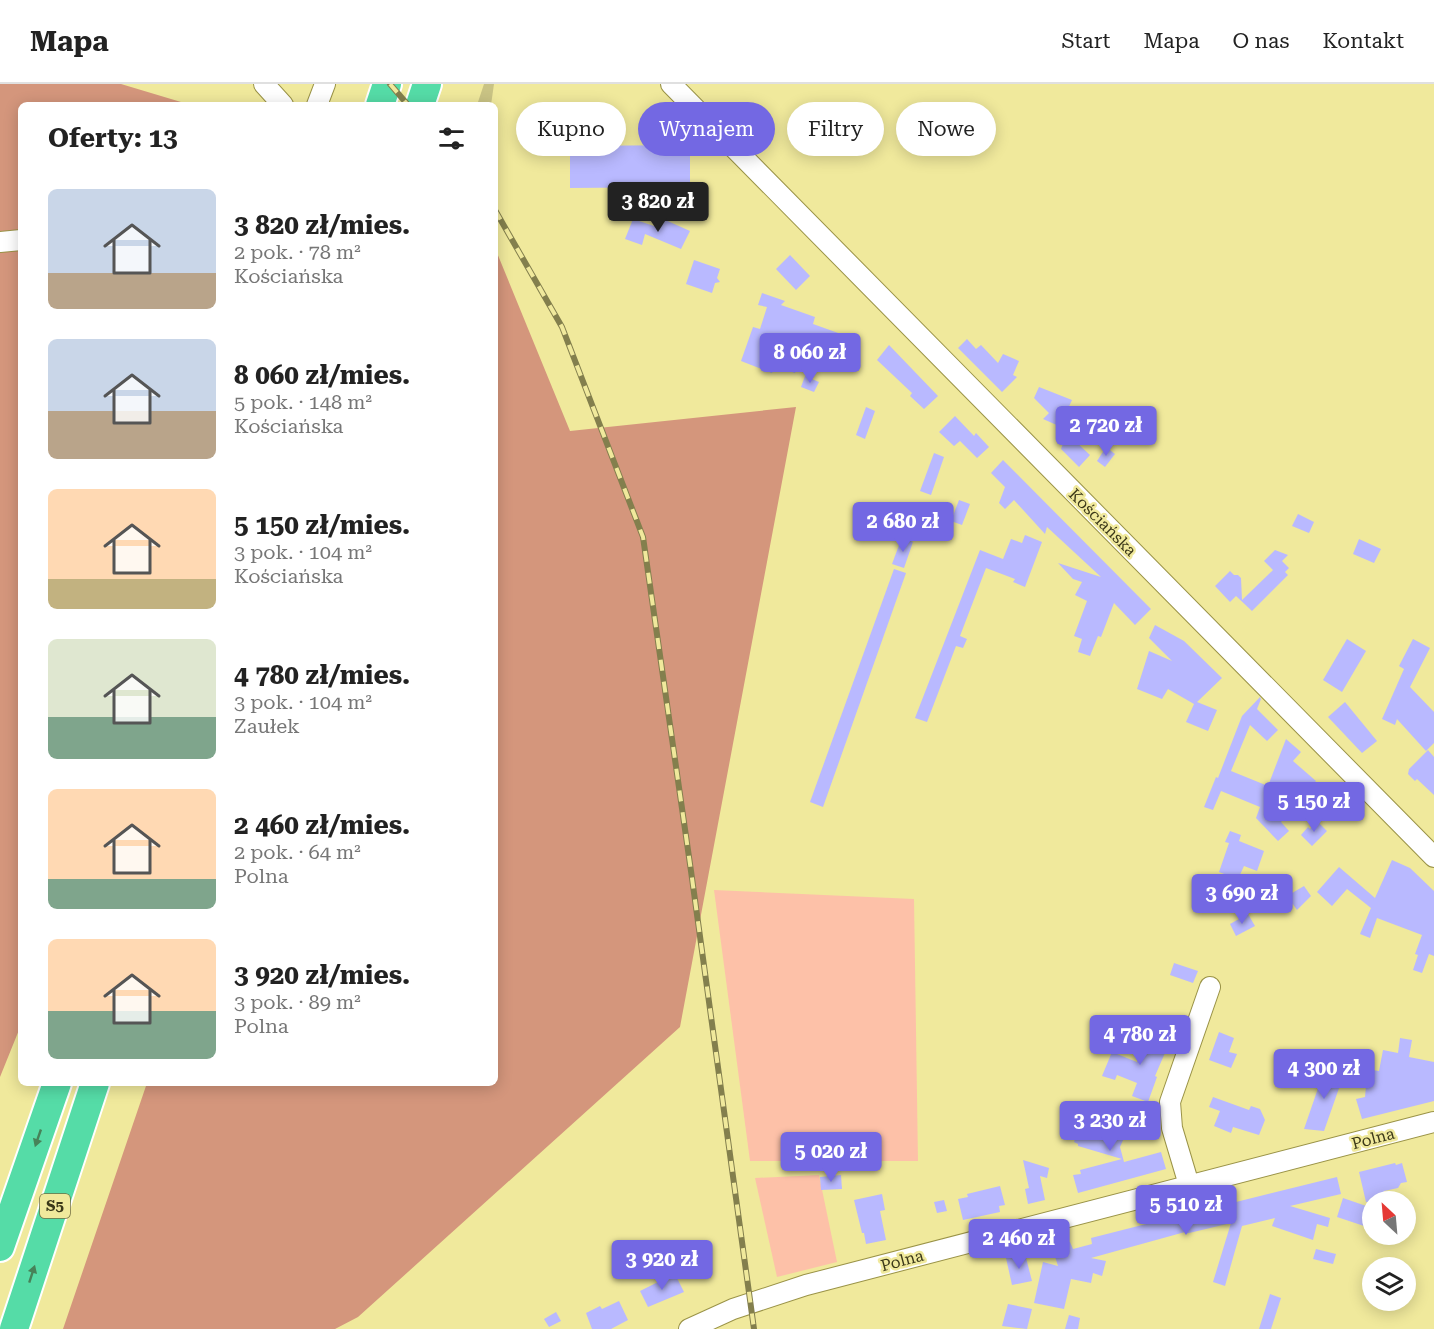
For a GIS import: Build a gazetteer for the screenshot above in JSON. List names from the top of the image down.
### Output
{
  "streets": {
    "highway": ["S5"],
    "street": ["Kościańska", "Polna"]
  },
  "north": "top left",
  "page": {
    "header": "Mapa",
    "nav": [
      "Start",
      "Mapa",
      "O nas",
      "Kontakt"
    ],
    "chip": [
      "Kupno",
      "Wynajem",
      "Filtry",
      "Nowe"
    ],
    "heading": "Oferty: 13",
    "list": [
      {
        "name": "3 820 zł/mies.",
        "note": "2 pok. · 78 m² · Kościańska"
      },
      {
        "name": "8 060 zł/mies.",
        "note": "5 pok. · 148 m² · Kościańska"
      },
      {
        "name": "5 150 zł/mies.",
        "note": "3 pok. · 104 m² · Kościańska"
      },
      {
        "name": "4 780 zł/mies.",
        "note": "3 pok. · 104 m² · Zaułek"
      },
      {
        "name": "2 460 zł/mies.",
        "note": "2 pok. · 64 m² · Polna"
      },
      {
        "name": "3 920 zł/mies.",
        "note": "3 pok. · 89 m² · Polna"
      }
    ],
    "price": [
      "3 820 zł",
      "8 060 zł",
      "2 720 zł",
      "2 680 zł",
      "5 150 zł",
      "3 690 zł",
      "4 780 zł",
      "4 300 zł",
      "3 230 zł",
      "5 020 zł",
      "5 510 zł",
      "2 460 zł",
      "3 920 zł"
    ]
  }
}
